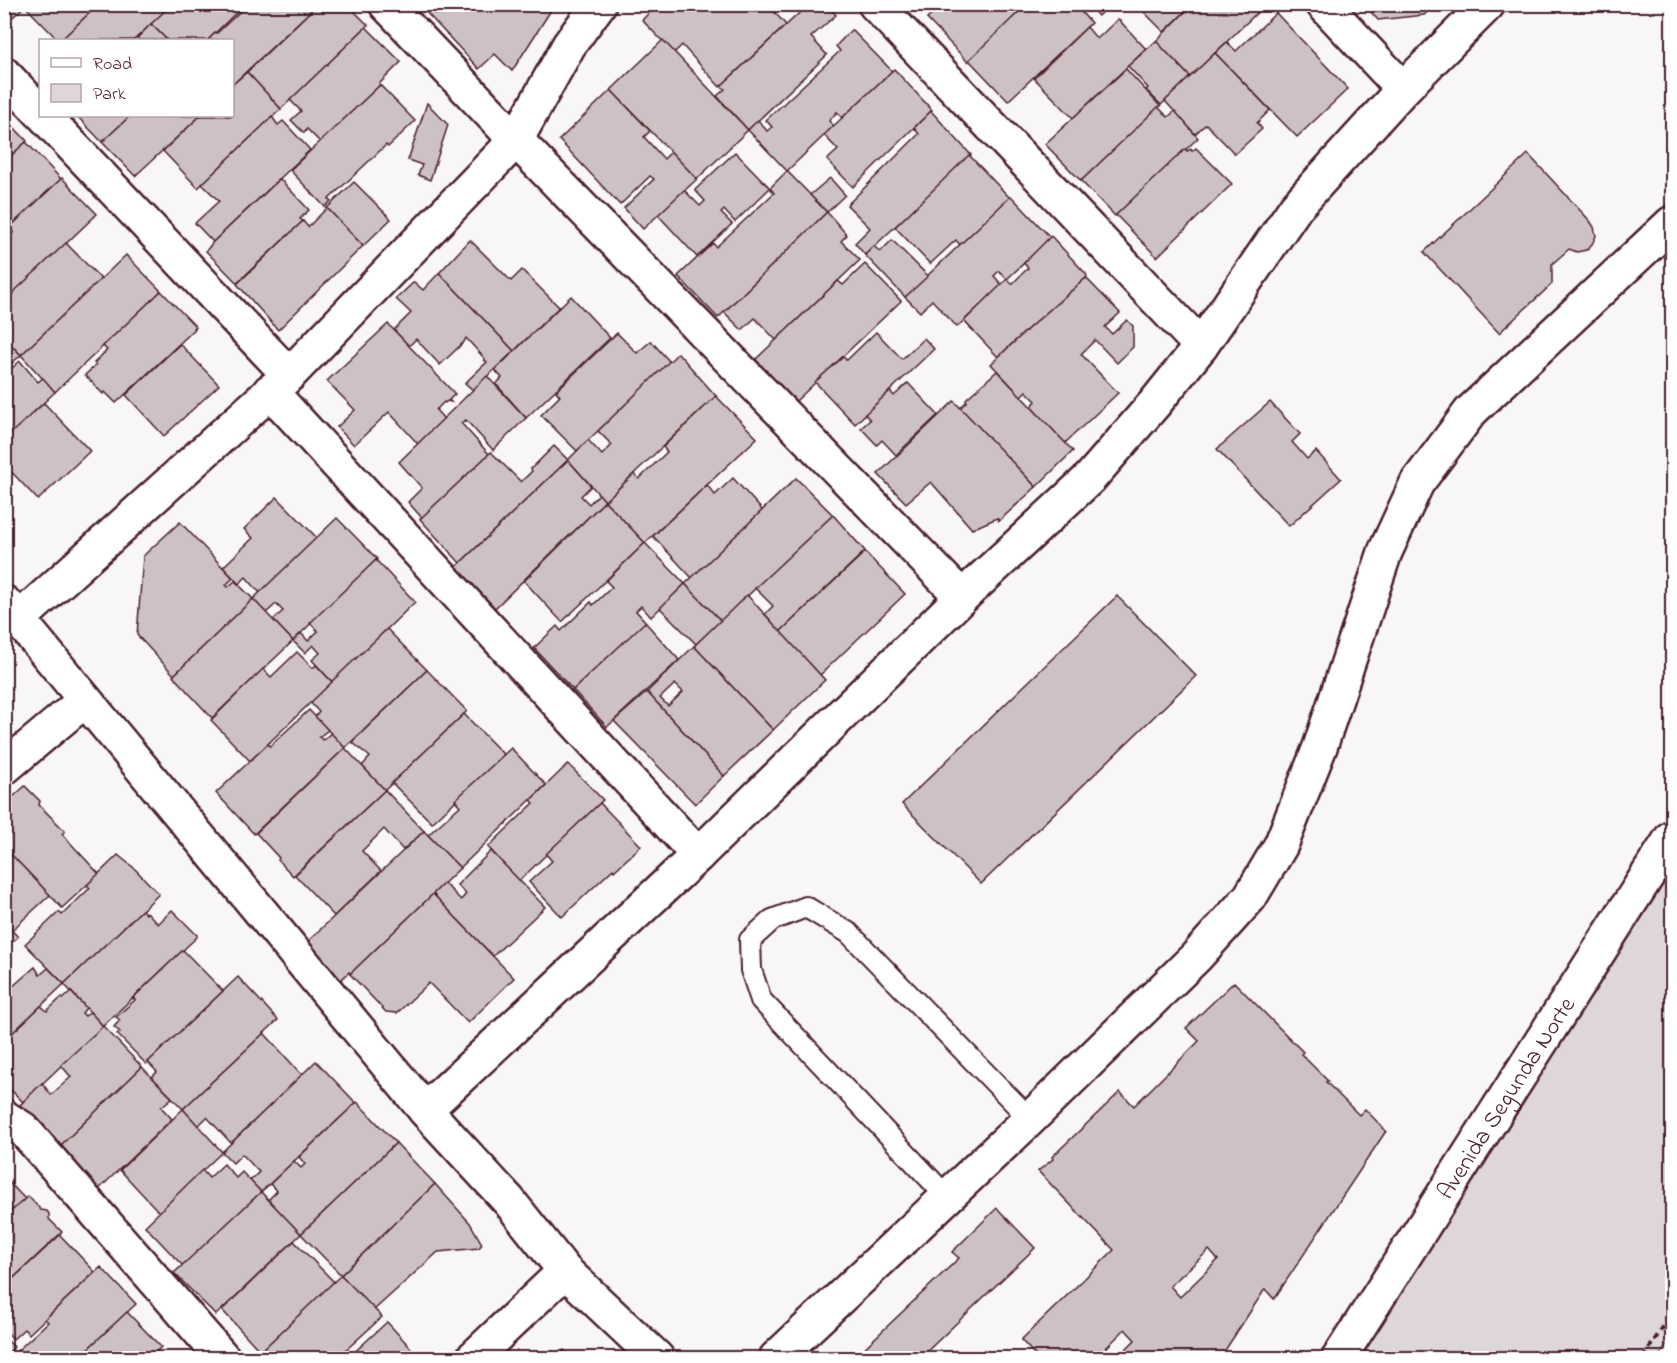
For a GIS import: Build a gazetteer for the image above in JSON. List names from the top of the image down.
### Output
{
  "streets": {
    "street": ["Avenida Segunda Norte"]
  },
  "legend": ["Road", "Park"]
}
